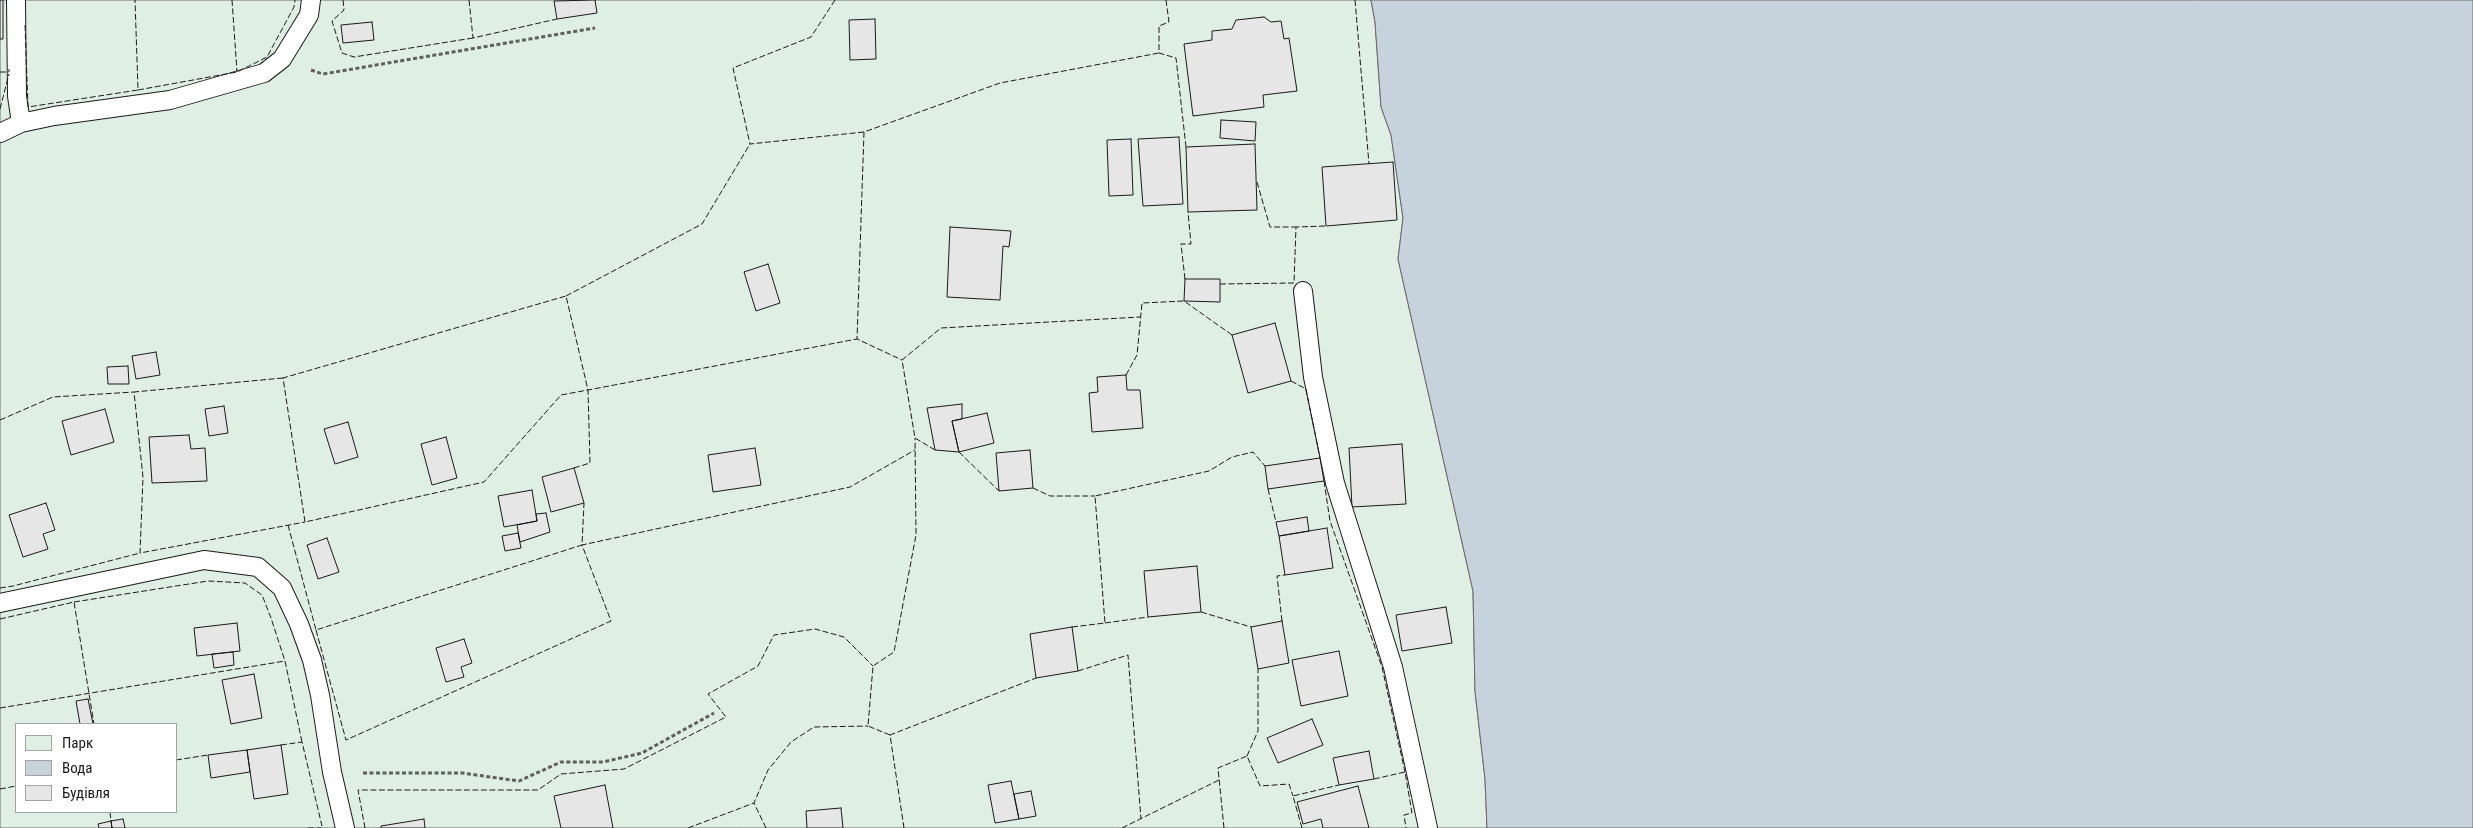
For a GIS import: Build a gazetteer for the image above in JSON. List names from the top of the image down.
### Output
{
  "legend": ["Парк", "Вода", "Будівля"]
}
